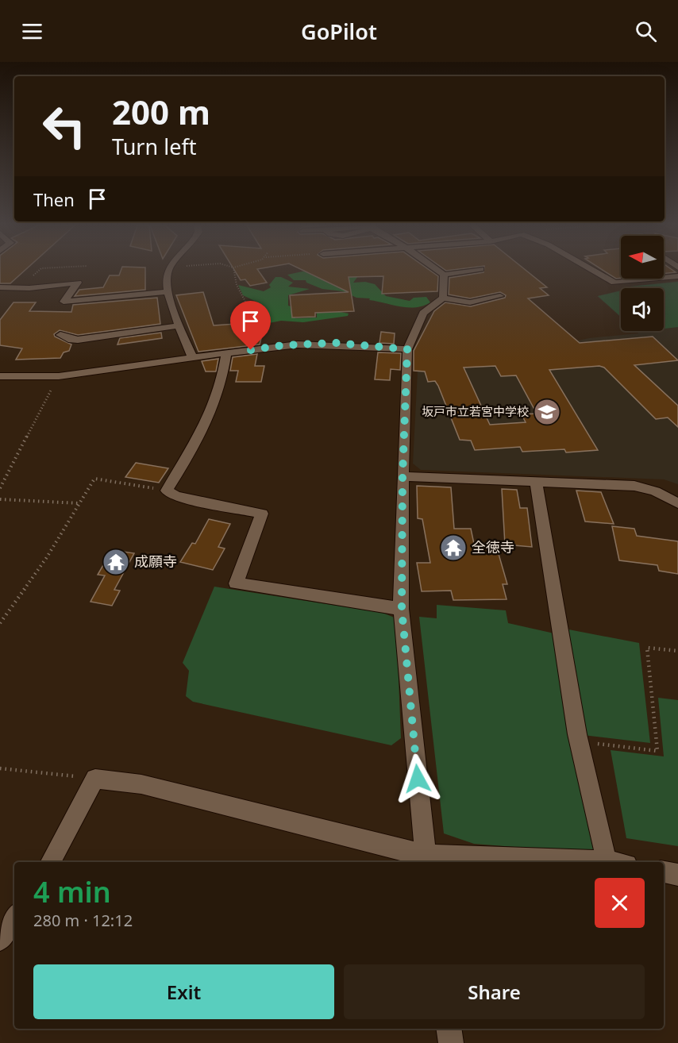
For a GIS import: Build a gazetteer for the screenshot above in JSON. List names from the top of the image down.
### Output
{
  "places": {
    "school or university": ["坂戸市立若宮中学校"],
    "temple": ["全徳寺", "成願寺"]
  },
  "north": "left",
  "page": {
    "header": "GoPilot",
    "turn": ["200 m", "Turn left"],
    "then": "Then",
    "heading": ["4 min", "280 m · 12:12"],
    "buttons": ["Exit", "Share"]
  }
}
